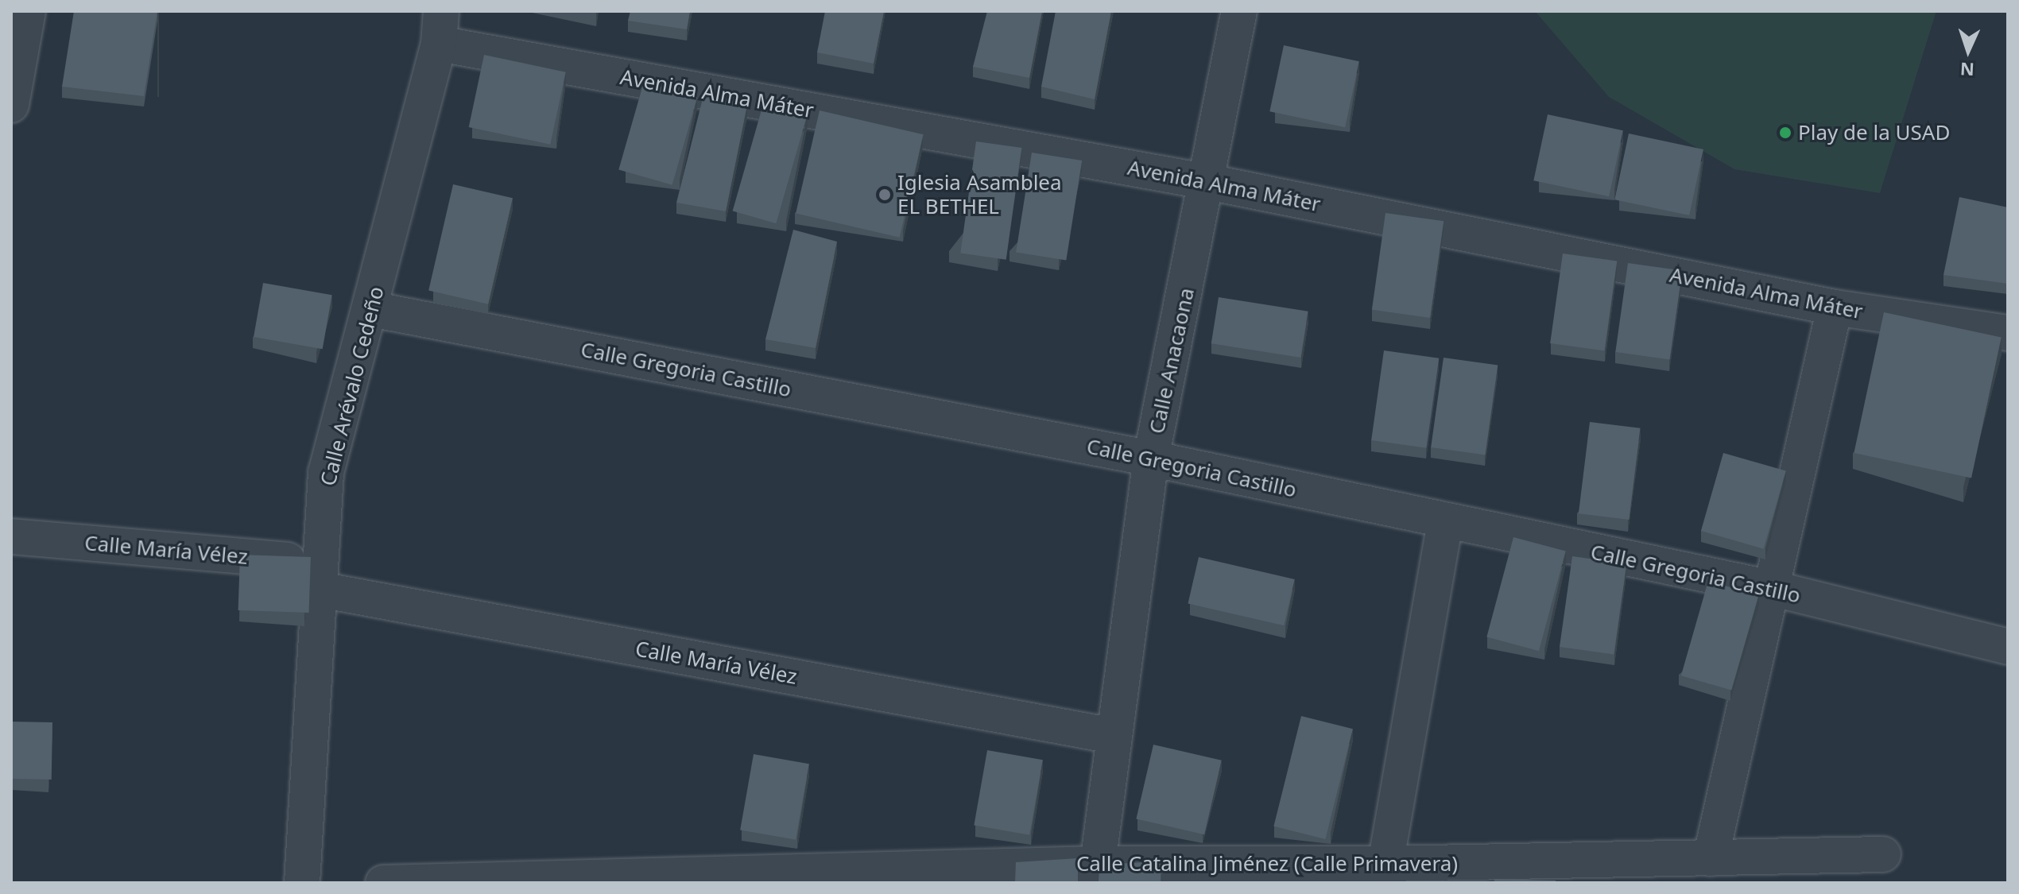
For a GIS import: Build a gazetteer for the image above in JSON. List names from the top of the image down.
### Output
{
  "streets": {
    "street": [
      "Avenida Alma Máter",
      "Calle Anacaona",
      "Calle Gregoria Castillo",
      "Calle Arévalo Cedeño",
      "Calle María Vélez",
      "Calle Catalina Jiménez (Calle Primavera)"
    ]
  },
  "crossings": [
    ["Avenida Alma Máter", "Calle Anacaona"],
    ["Avenida Alma Máter", "Calle Arévalo Cedeño"],
    ["Calle Anacaona", "Calle Gregoria Castillo"],
    ["Calle Anacaona", "Calle María Vélez"],
    ["Calle Anacaona", "Calle Catalina Jiménez (Calle Primavera)"],
    ["Calle Gregoria Castillo", "Calle Arévalo Cedeño"],
    ["Calle Arévalo Cedeño", "Calle María Vélez"]
  ],
  "places": ["Play de la USAD", "Iglesia Asamblea EL BETHEL"],
  "north": "bottom"
}
